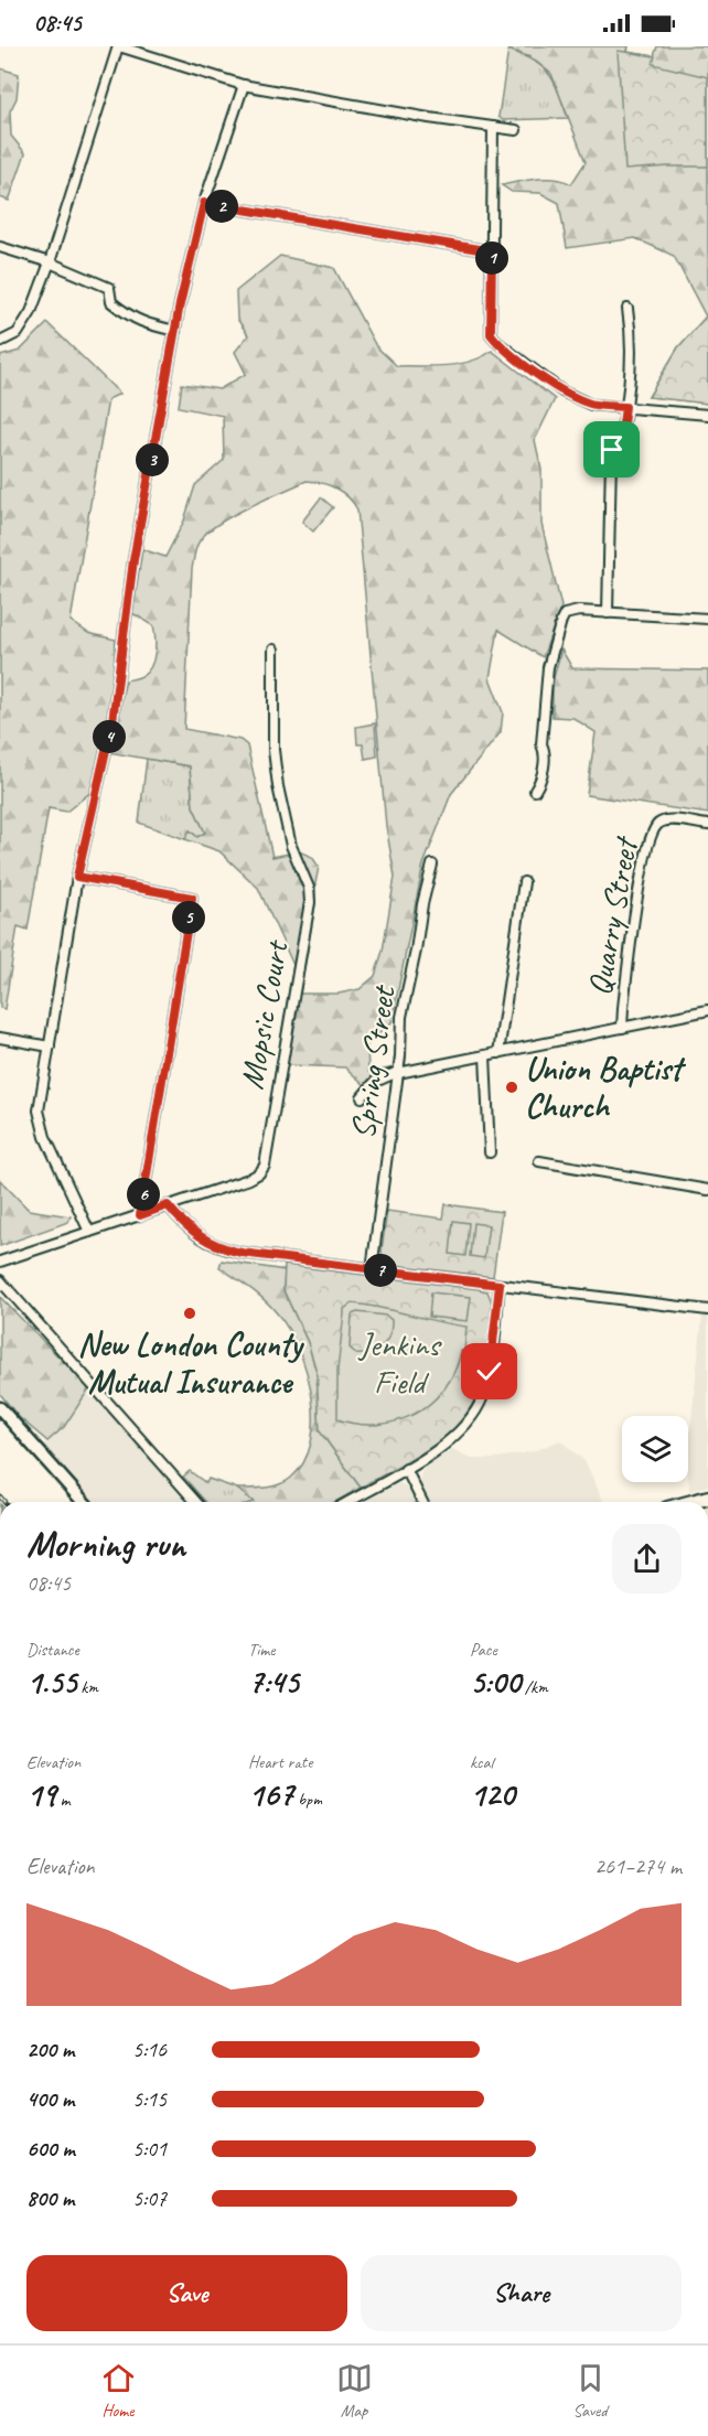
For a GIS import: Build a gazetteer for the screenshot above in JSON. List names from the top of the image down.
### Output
{
  "streets": {
    "street": ["Quarry Street", "Mopsic Court", "Spring Street"]
  },
  "parks": ["Jenkins Field"],
  "places": ["Union Baptist Church", "New London County Mutual Insurance"],
  "page": {
    "status": "08:45",
    "pins": [
      "2",
      "1",
      "3",
      "4",
      "5",
      "6",
      "7"
    ],
    "heading": ["Morning run", "08:45"],
    "stats": [
      ["Distance", "1.55 km"],
      ["Time", "7:45"],
      ["Pace", "5:00 /km"],
      ["Elevation", "19 m"],
      ["Heart rate", "167 bpm"],
      ["kcal", "120"]
    ],
    "chart": ["Elevation", "261–274 m"],
    "list": [
      {
        "name": "200 m",
        "note": "5:16"
      },
      {
        "name": "400 m",
        "note": "5:15"
      },
      {
        "name": "600 m",
        "note": "5:01"
      },
      {
        "name": "800 m",
        "note": "5:07"
      }
    ],
    "buttons": ["Save", "Share"],
    "tabs": ["Home", "Map", "Saved"]
  }
}
